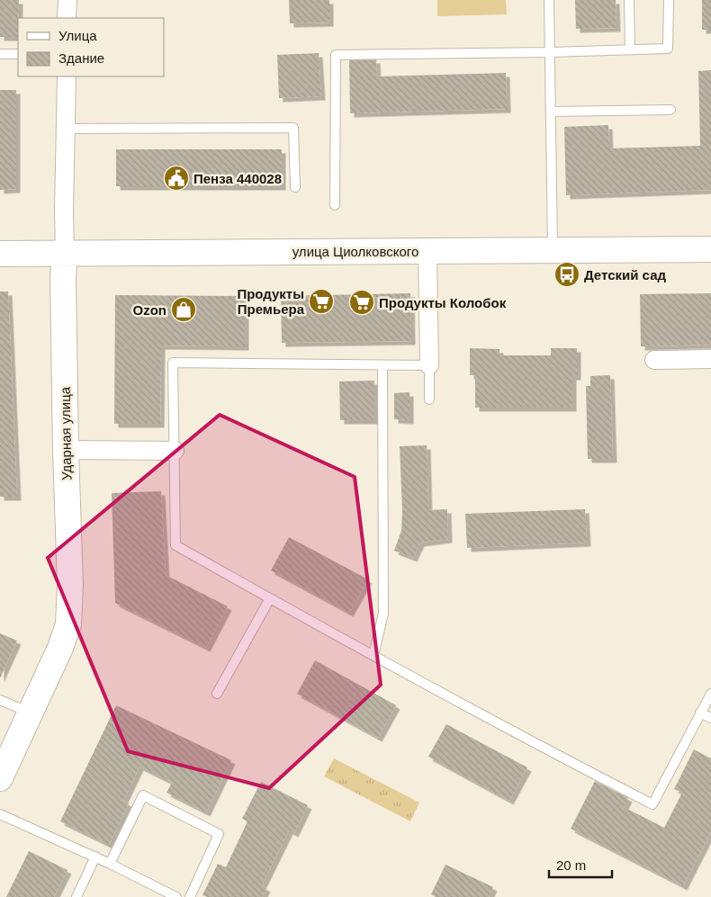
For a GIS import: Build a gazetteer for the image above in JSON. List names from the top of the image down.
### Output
{
  "streets": {
    "main road": ["улица Циолковского", "Ударная улица"]
  },
  "crossings": [
    ["улица Циолковского", "Ударная улица"]
  ],
  "places": {
    "public building": ["Пенза 440028"],
    "bus stop": ["Детский сад"],
    "supermarket": ["Продукты Премьера", "Продукты Колобок"],
    "shop": ["Ozon"]
  },
  "legend": ["Улица", "Здание"],
  "scale_bar": "20 m"
}
